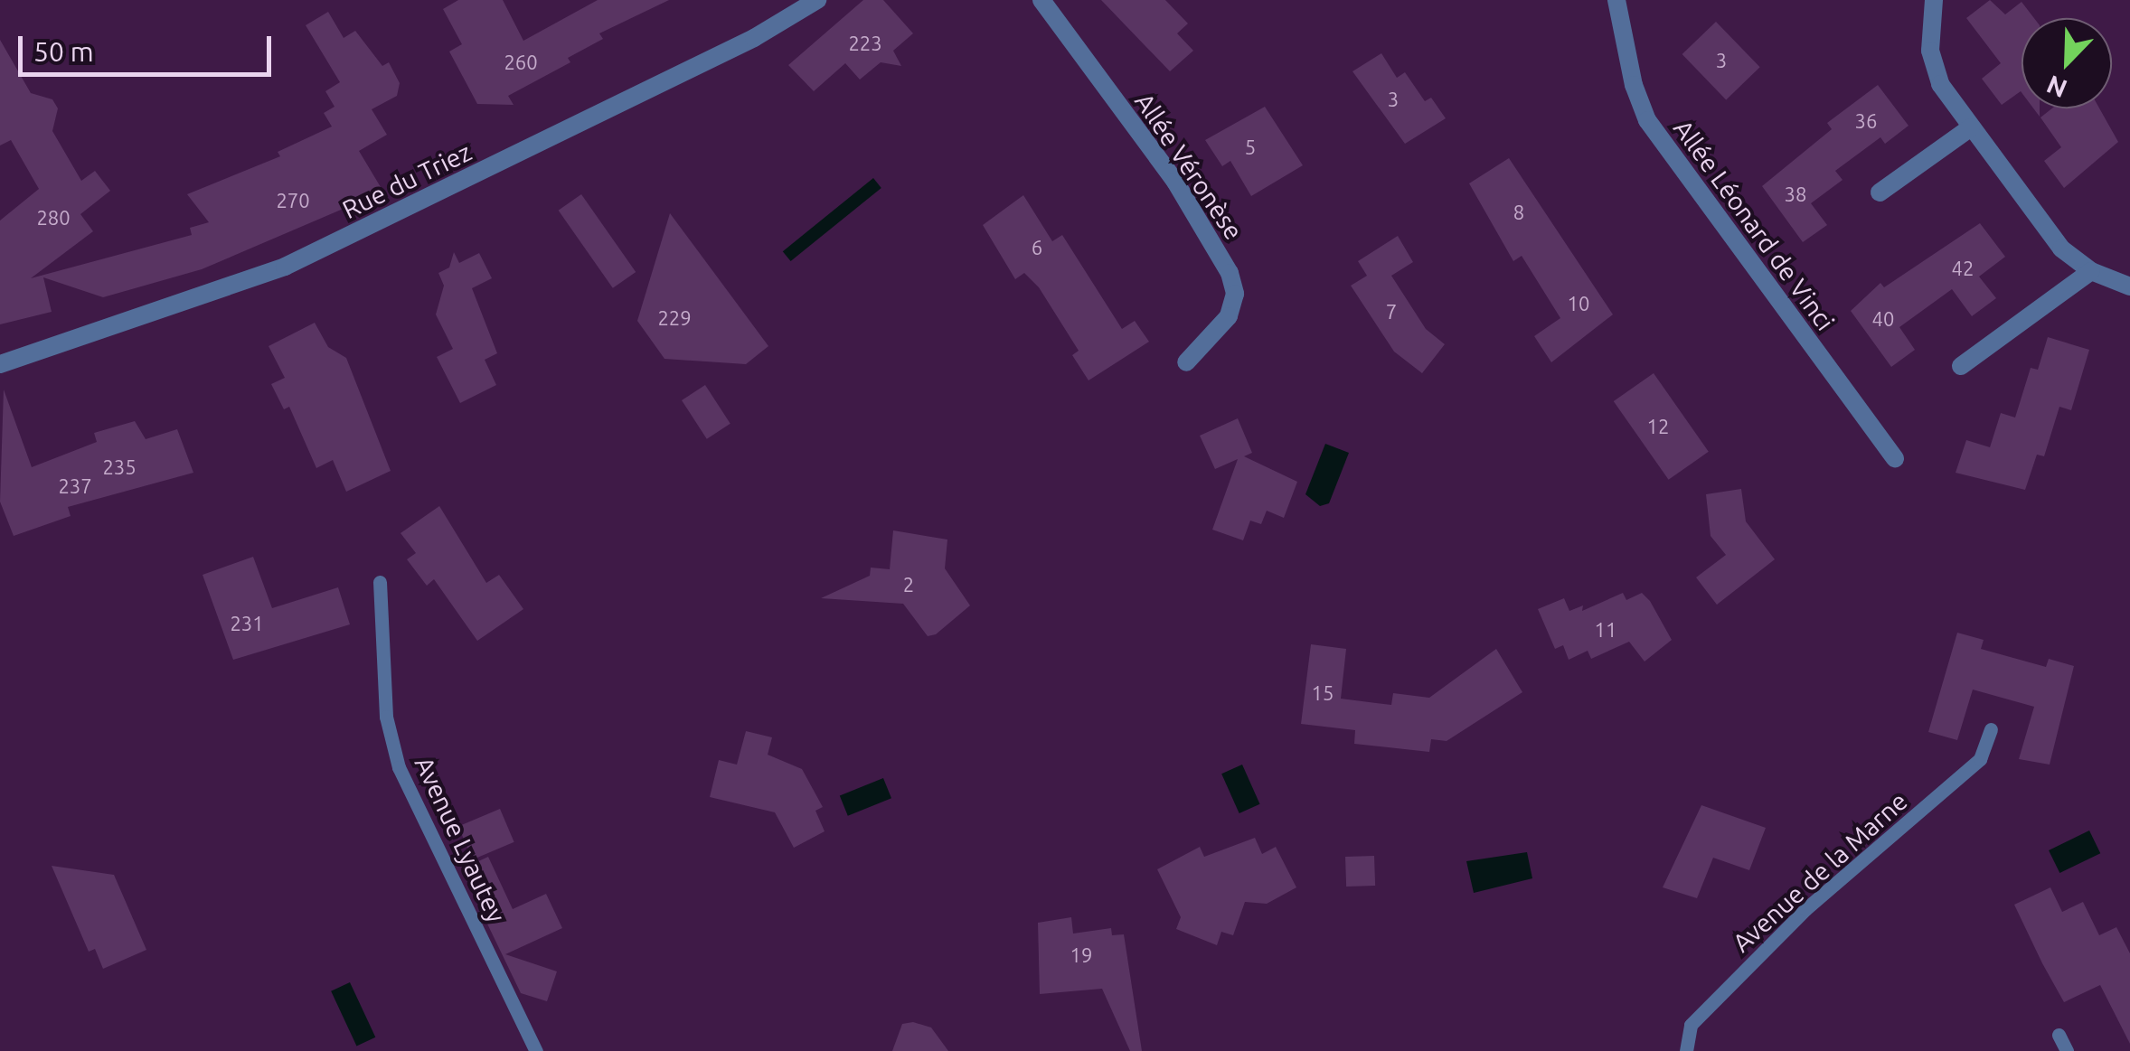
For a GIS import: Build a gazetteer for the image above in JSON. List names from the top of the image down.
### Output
{
  "streets": {
    "street": ["Allée Véronèse", "Rue du Triez", "Allée Léonard de Vinci"],
    "lane": ["Avenue Lyautey", "Avenue de la Marne"]
  },
  "house_numbers": [
    "223",
    "3",
    "260",
    "3",
    "36",
    "5",
    "38",
    "270",
    "8",
    "280",
    "6",
    "42",
    "10",
    "7",
    "229",
    "40",
    "12",
    "235",
    "237",
    "2",
    "231",
    "11",
    "15",
    "19"
  ],
  "scale_bar": "50 m",
  "north": "bottom left"
}
